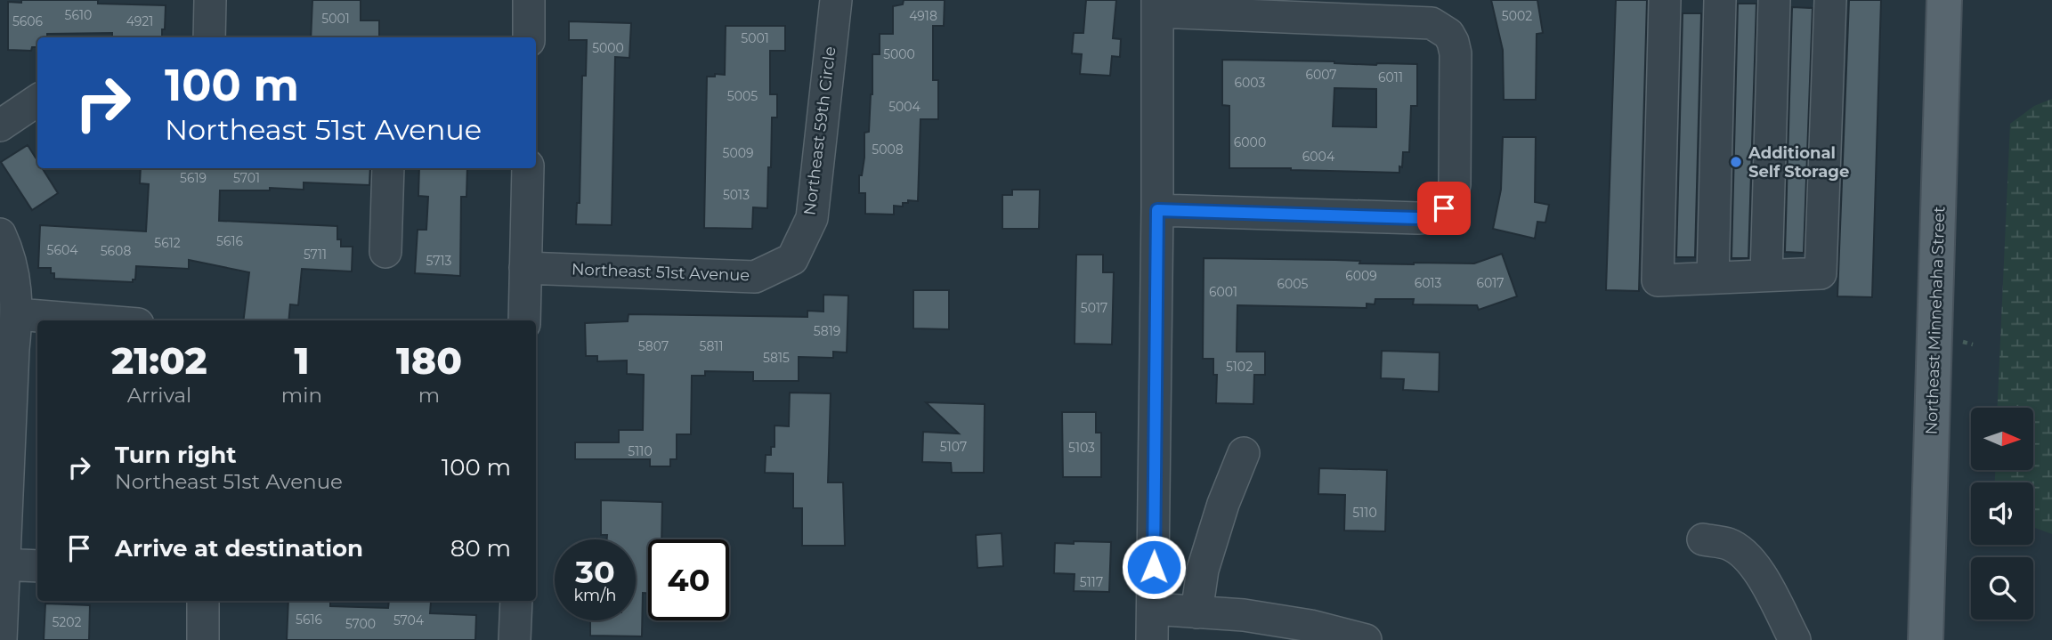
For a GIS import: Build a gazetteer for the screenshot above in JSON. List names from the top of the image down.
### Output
{
  "streets": {
    "main road": ["Northeast Minnehaha Street"],
    "street": ["Northeast 59th Circle", "Northeast 51st Avenue"]
  },
  "crossings": [
    ["Northeast 59th Circle", "Northeast 51st Avenue"]
  ],
  "places": ["Additional Self Storage"],
  "house_numbers": [
    "5610",
    "4918",
    "5002",
    "5001",
    "5606",
    "4921",
    "5001",
    "5000",
    "5000",
    "6007",
    "6011",
    "6003",
    "5005",
    "5004",
    "6000",
    "5008",
    "5009",
    "6004",
    "5619",
    "5701",
    "5013",
    "5616",
    "5612",
    "5604",
    "5608",
    "5711",
    "5713",
    "6009",
    "6013",
    "6017",
    "6005",
    "6001",
    "5017",
    "5819",
    "5807",
    "5811",
    "5815",
    "5102",
    "5107",
    "5103",
    "5110",
    "5110",
    "5117",
    "5616",
    "5704",
    "5202",
    "5700"
  ],
  "north": "right",
  "page": {
    "turn": ["100 m", "Northeast 51st Avenue"],
    "eta": [
      "21:02",
      "Arrival",
      "1",
      "min",
      "180",
      "m"
    ],
    "list": [
      {
        "name": "Turn right",
        "note": "Northeast 51st Avenue",
        "value": "100 m"
      },
      {
        "name": "Arrive at destination",
        "value": "80 m"
      }
    ],
    "speed": "30 km/h",
    "limit": "40"
  }
}
